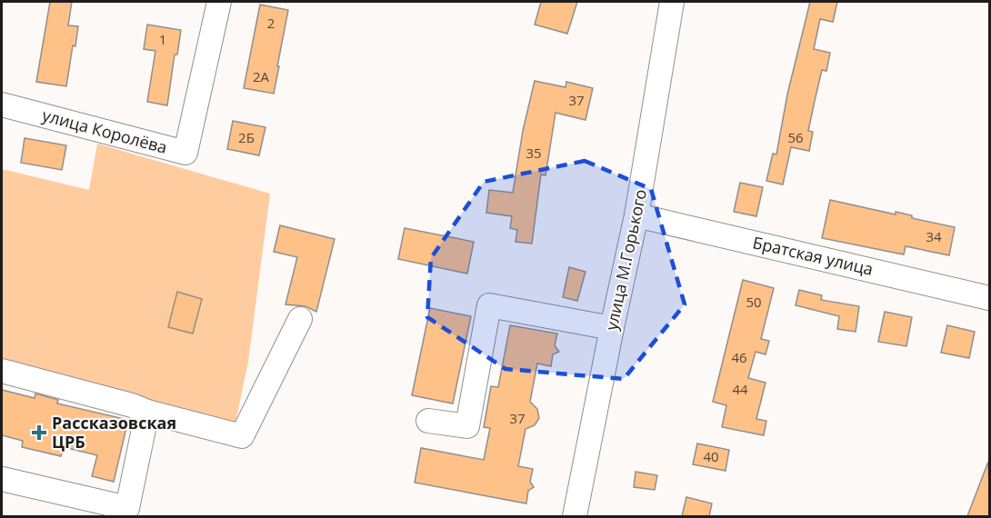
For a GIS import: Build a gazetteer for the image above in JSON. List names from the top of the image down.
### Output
{
  "streets": {
    "street": ["улица Королёва", "Братская улица", "улица М.Горького"]
  },
  "crossings": [
    ["Братская улица", "улица М.Горького"]
  ],
  "places": {
    "health": ["Рассказовская ЦРБ"]
  },
  "house_numbers": [
    "2",
    "1",
    "2А",
    "37",
    "2Б",
    "56",
    "35",
    "34",
    "50",
    "46",
    "44",
    "37",
    "40"
  ]
}
